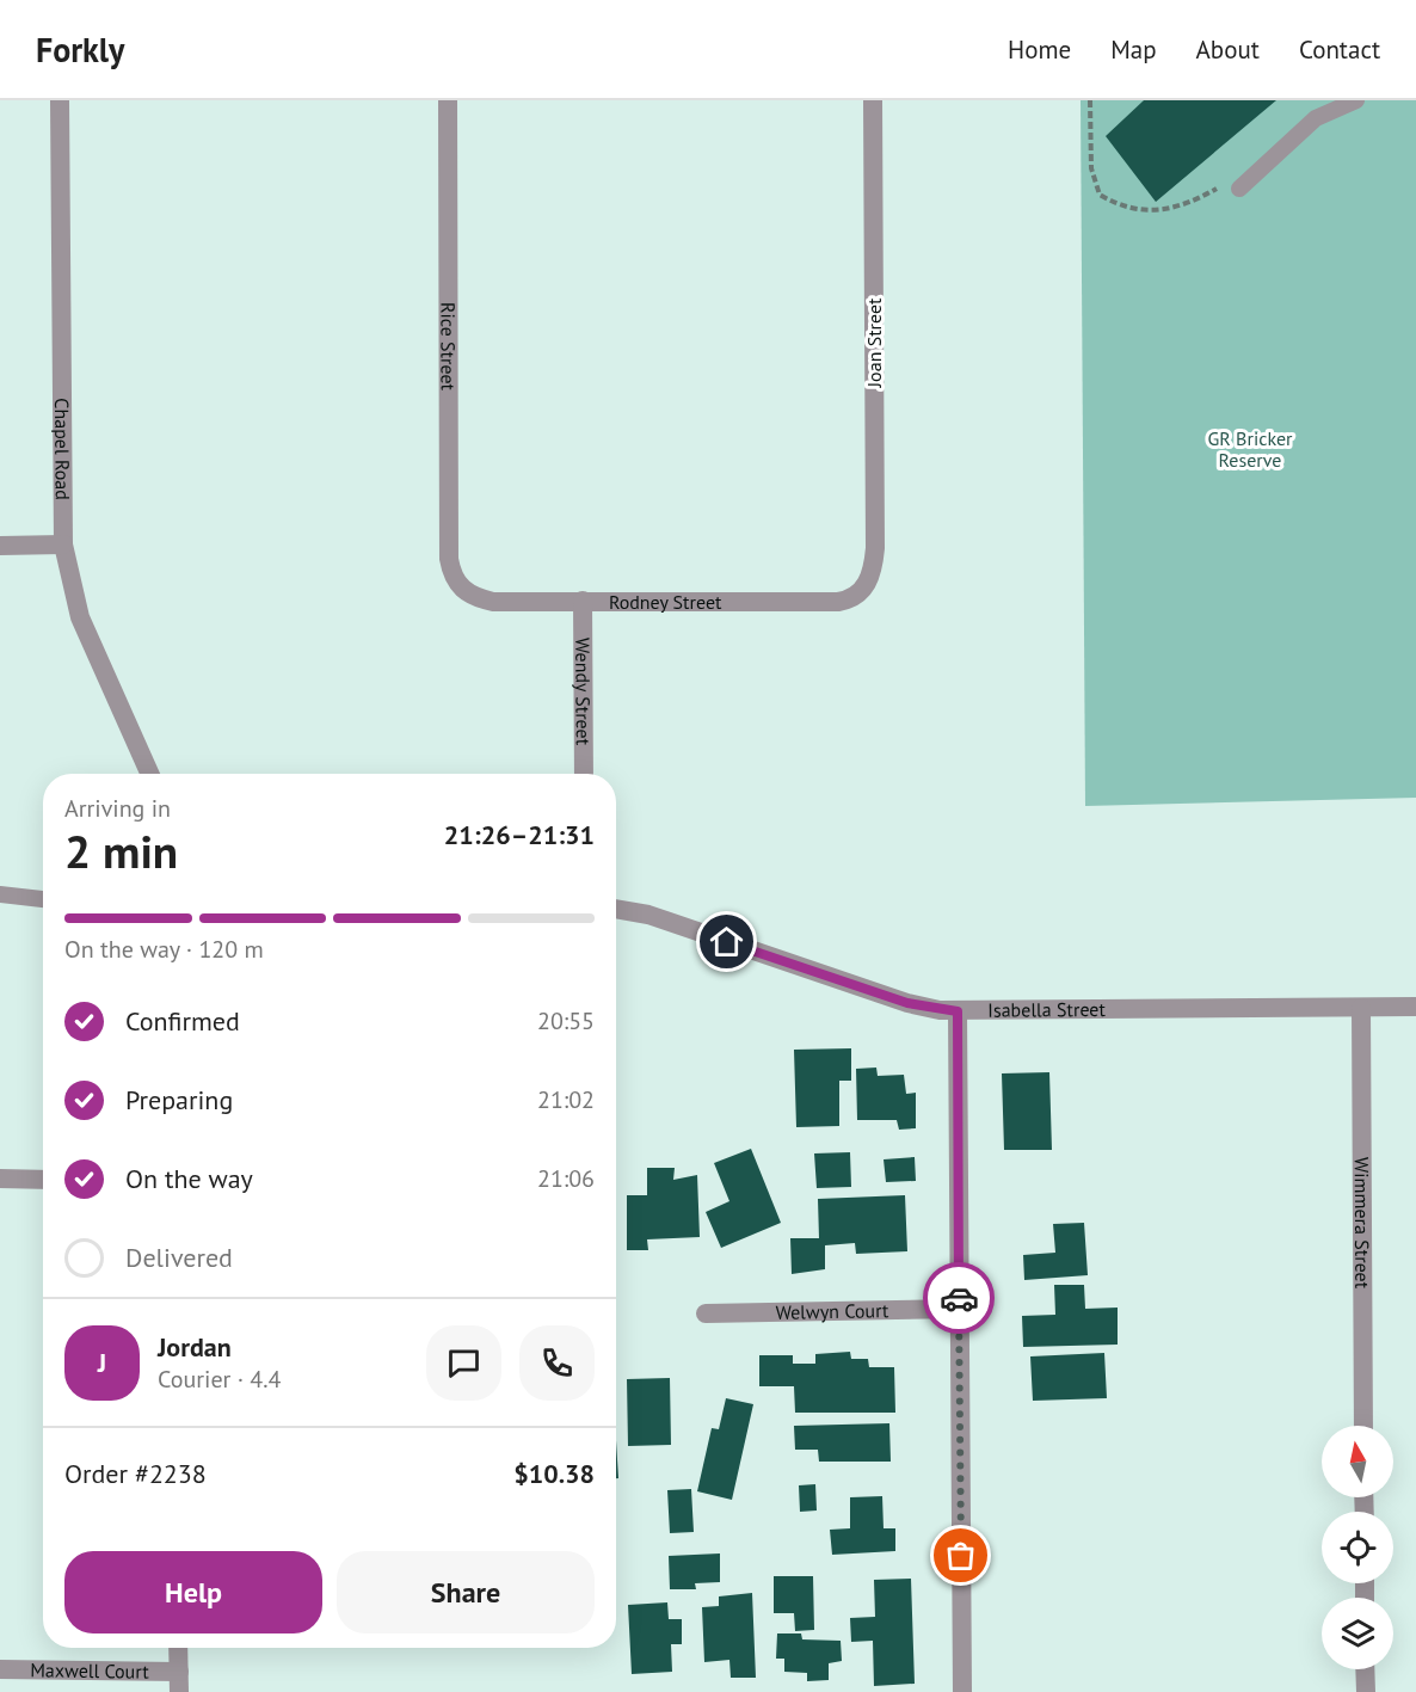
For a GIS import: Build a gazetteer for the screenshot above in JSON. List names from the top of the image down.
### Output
{
  "streets": {
    "street": [
      "Joan Street",
      "Rice Street",
      "Chapel Road",
      "Rodney Street",
      "Wendy Street",
      "Isabella Street",
      "Wimmera Street",
      "Welwyn Court",
      "Maxwell Court"
    ]
  },
  "crossings": [
    ["Joan Street", "Rodney Street"],
    ["Rice Street", "Rodney Street"],
    ["Rodney Street", "Wendy Street"],
    ["Isabella Street", "Wimmera Street"]
  ],
  "parks": ["GR Bricker Reserve"],
  "north": "top",
  "page": {
    "header": "Forkly",
    "nav": [
      "Home",
      "Map",
      "About",
      "Contact"
    ],
    "heading": ["2 min", "Arriving in", "21:26–21:31"],
    "panel": [
      "Jordan",
      "Courier · 4.4",
      "Order #2238",
      "$10.38"
    ],
    "bar": "On the way · 120 m",
    "list": [
      ["Confirmed", "20:55"],
      ["Preparing", "21:02"],
      ["On the way", "21:06"],
      "Delivered"
    ],
    "round": "J",
    "buttons": ["Help", "Share"]
  }
}
